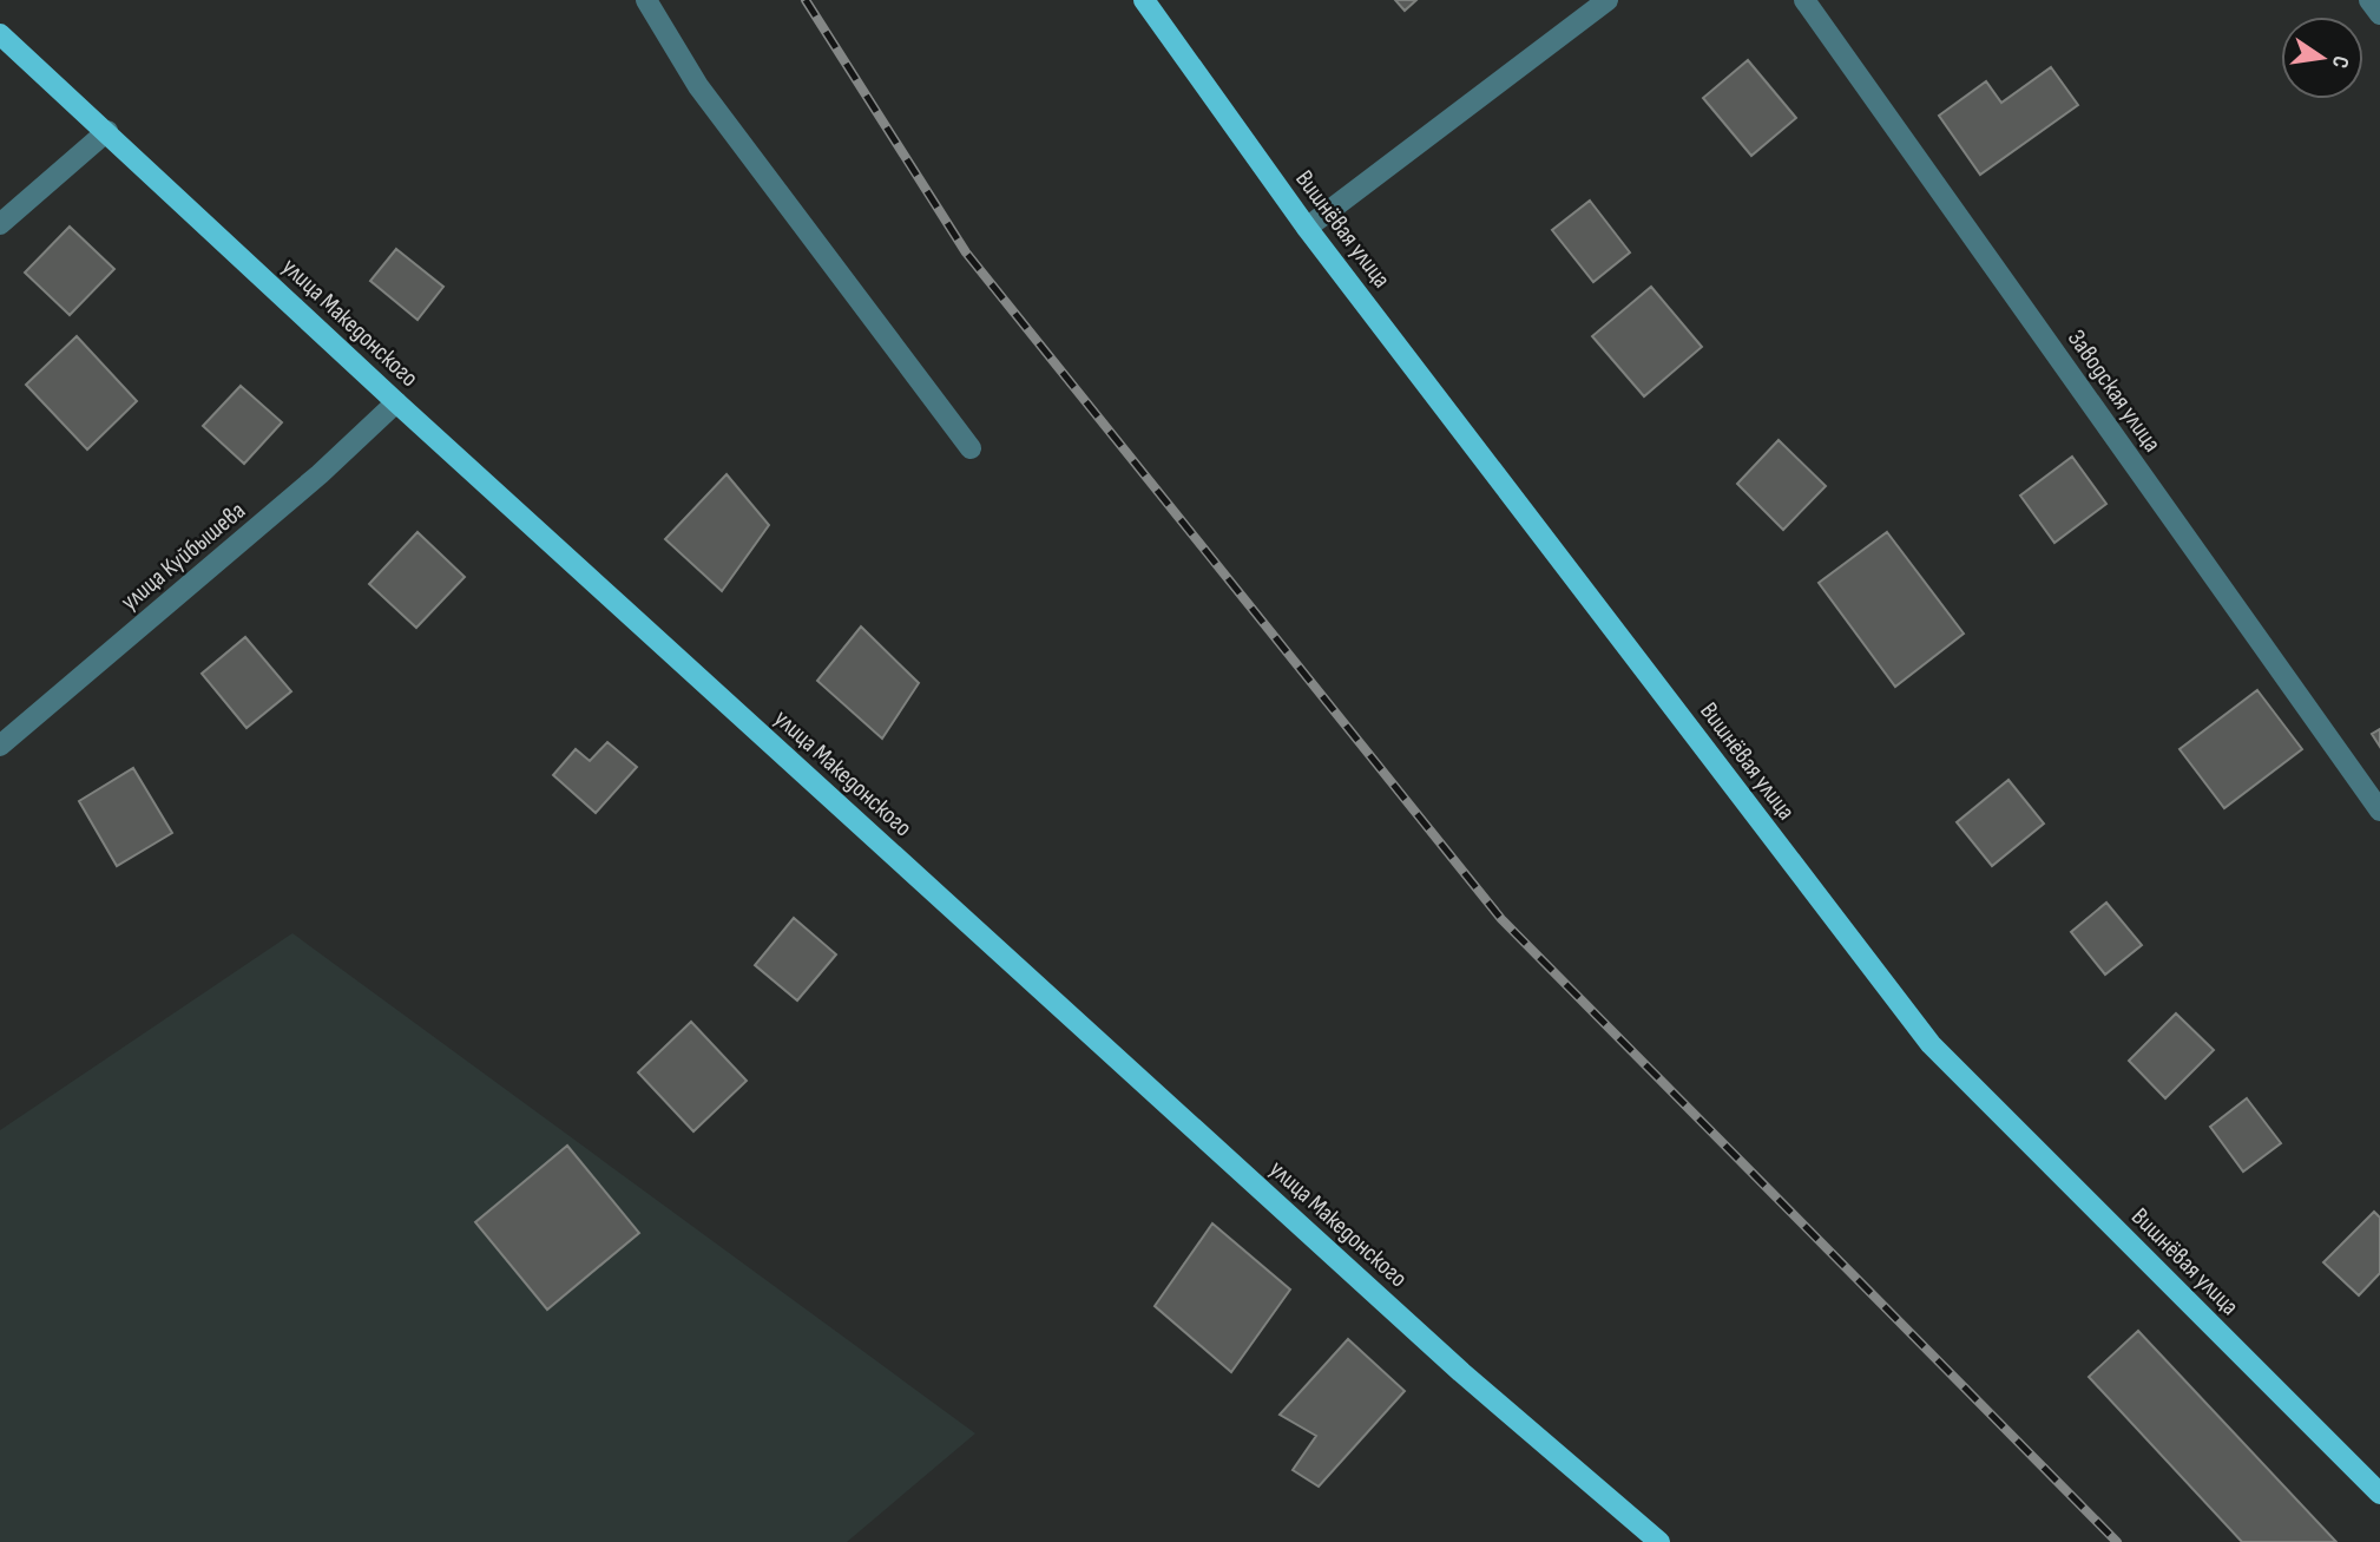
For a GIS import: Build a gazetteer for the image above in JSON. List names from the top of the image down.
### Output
{
  "streets": {
    "main road": ["Вишнёвая улица", "улица Македонского"],
    "street": ["Заводская улица", "улица Куйбышева"]
  },
  "crossings": [
    ["улица Македонского", "улица Куйбышева"]
  ],
  "north": "right"
}
